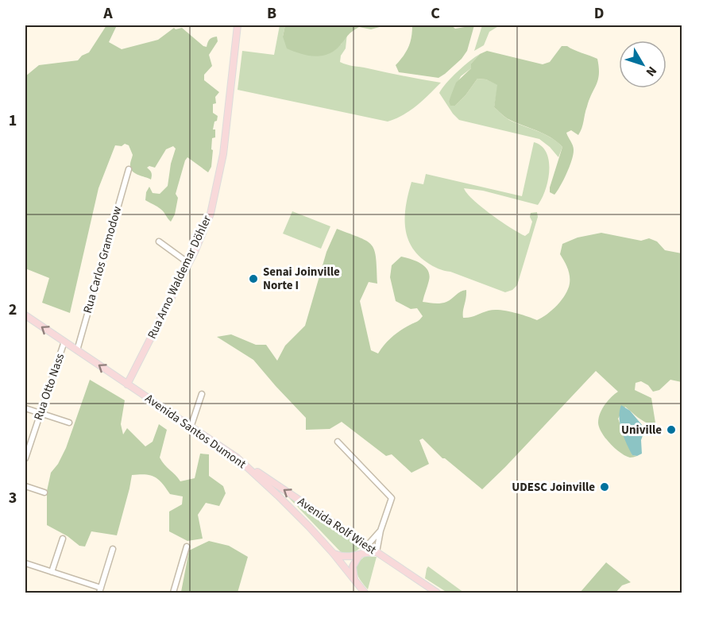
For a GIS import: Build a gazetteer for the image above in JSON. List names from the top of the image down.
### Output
{
  "streets": {
    "main road": ["Rua Arno Waldemar Döhler", "Avenida Santos Dumont", "Avenida Rolf Wiest"],
    "street": ["Rua Carlos Gramodow", "Rua Otto Nass"]
  },
  "crossings": [
    ["Rua Carlos Gramodow", "Avenida Santos Dumont"],
    ["Rua Arno Waldemar Döhler", "Avenida Santos Dumont"],
    ["Rua Otto Nass", "Avenida Santos Dumont"],
    ["Avenida Santos Dumont", "Avenida Rolf Wiest"]
  ],
  "one_way": ["Avenida Rolf Wiest"],
  "places": ["Senai Joinville Norte I", "Univille", "UDESC Joinville"],
  "north": "bottom right",
  "grid": {
    "columns": [
      "A",
      "B",
      "C",
      "D"
    ],
    "rows": ["1", "2", "3"]
  }
}
